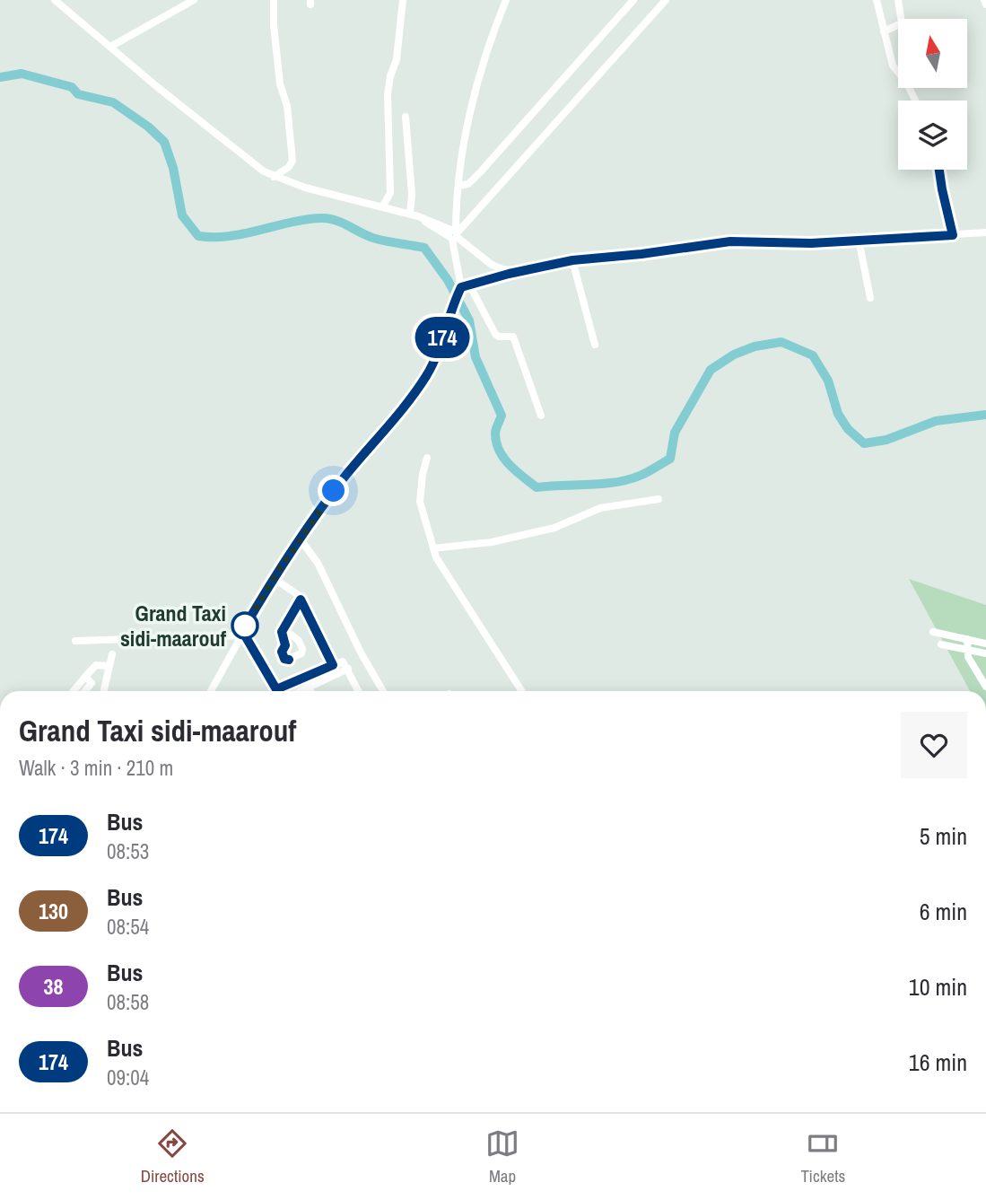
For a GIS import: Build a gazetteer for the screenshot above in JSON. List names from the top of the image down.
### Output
{
  "places": ["Grand Taxi sidi-maarouf"],
  "lines": ["bus line 174"],
  "north": "top",
  "page": {
    "on_map": "174",
    "heading": ["Grand Taxi sidi-maarouf", "Walk · 3 min · 210 m"],
    "list": [
      {
        "mark": "174",
        "name": "Bus",
        "note": "08:53",
        "value": "5 min"
      },
      {
        "mark": "130",
        "name": "Bus",
        "note": "08:54",
        "value": "6 min"
      },
      {
        "mark": "38",
        "name": "Bus",
        "note": "08:58",
        "value": "10 min"
      },
      {
        "mark": "174",
        "name": "Bus",
        "note": "09:04",
        "value": "16 min"
      }
    ],
    "tabs": ["Directions", "Map", "Tickets"]
  }
}
